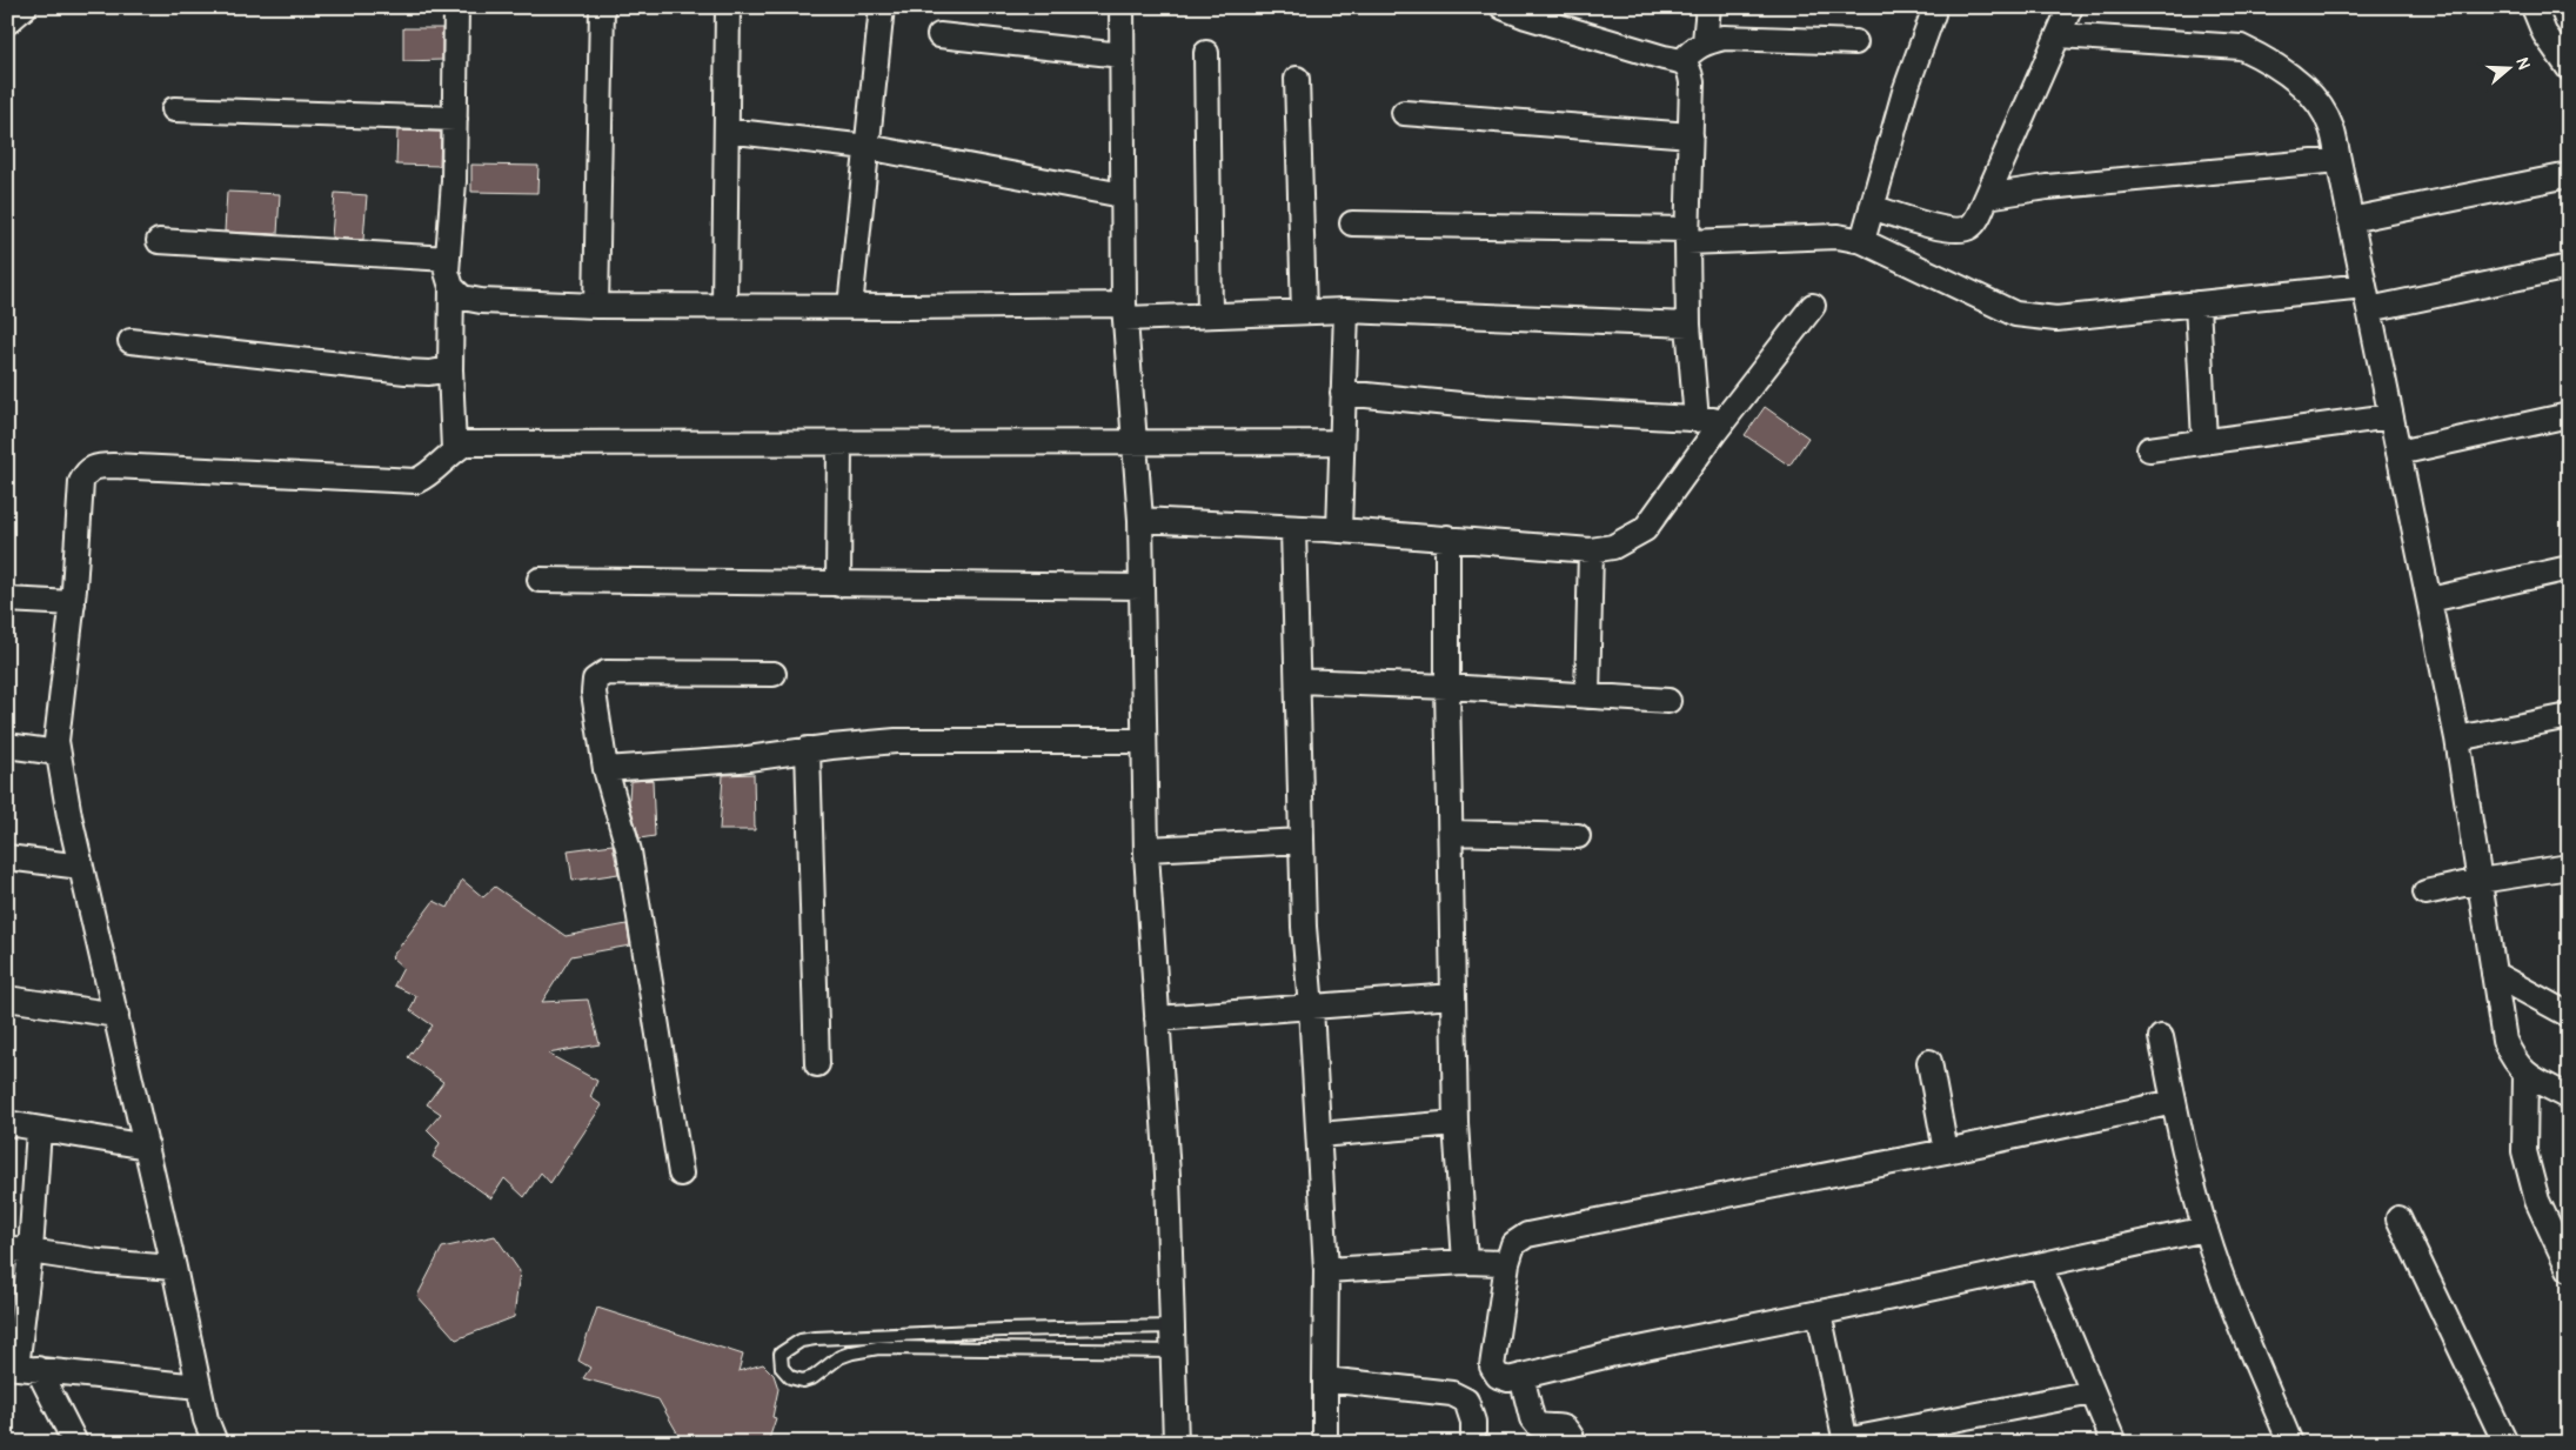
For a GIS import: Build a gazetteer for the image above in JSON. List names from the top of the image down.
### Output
{
  "north": "right"
}
